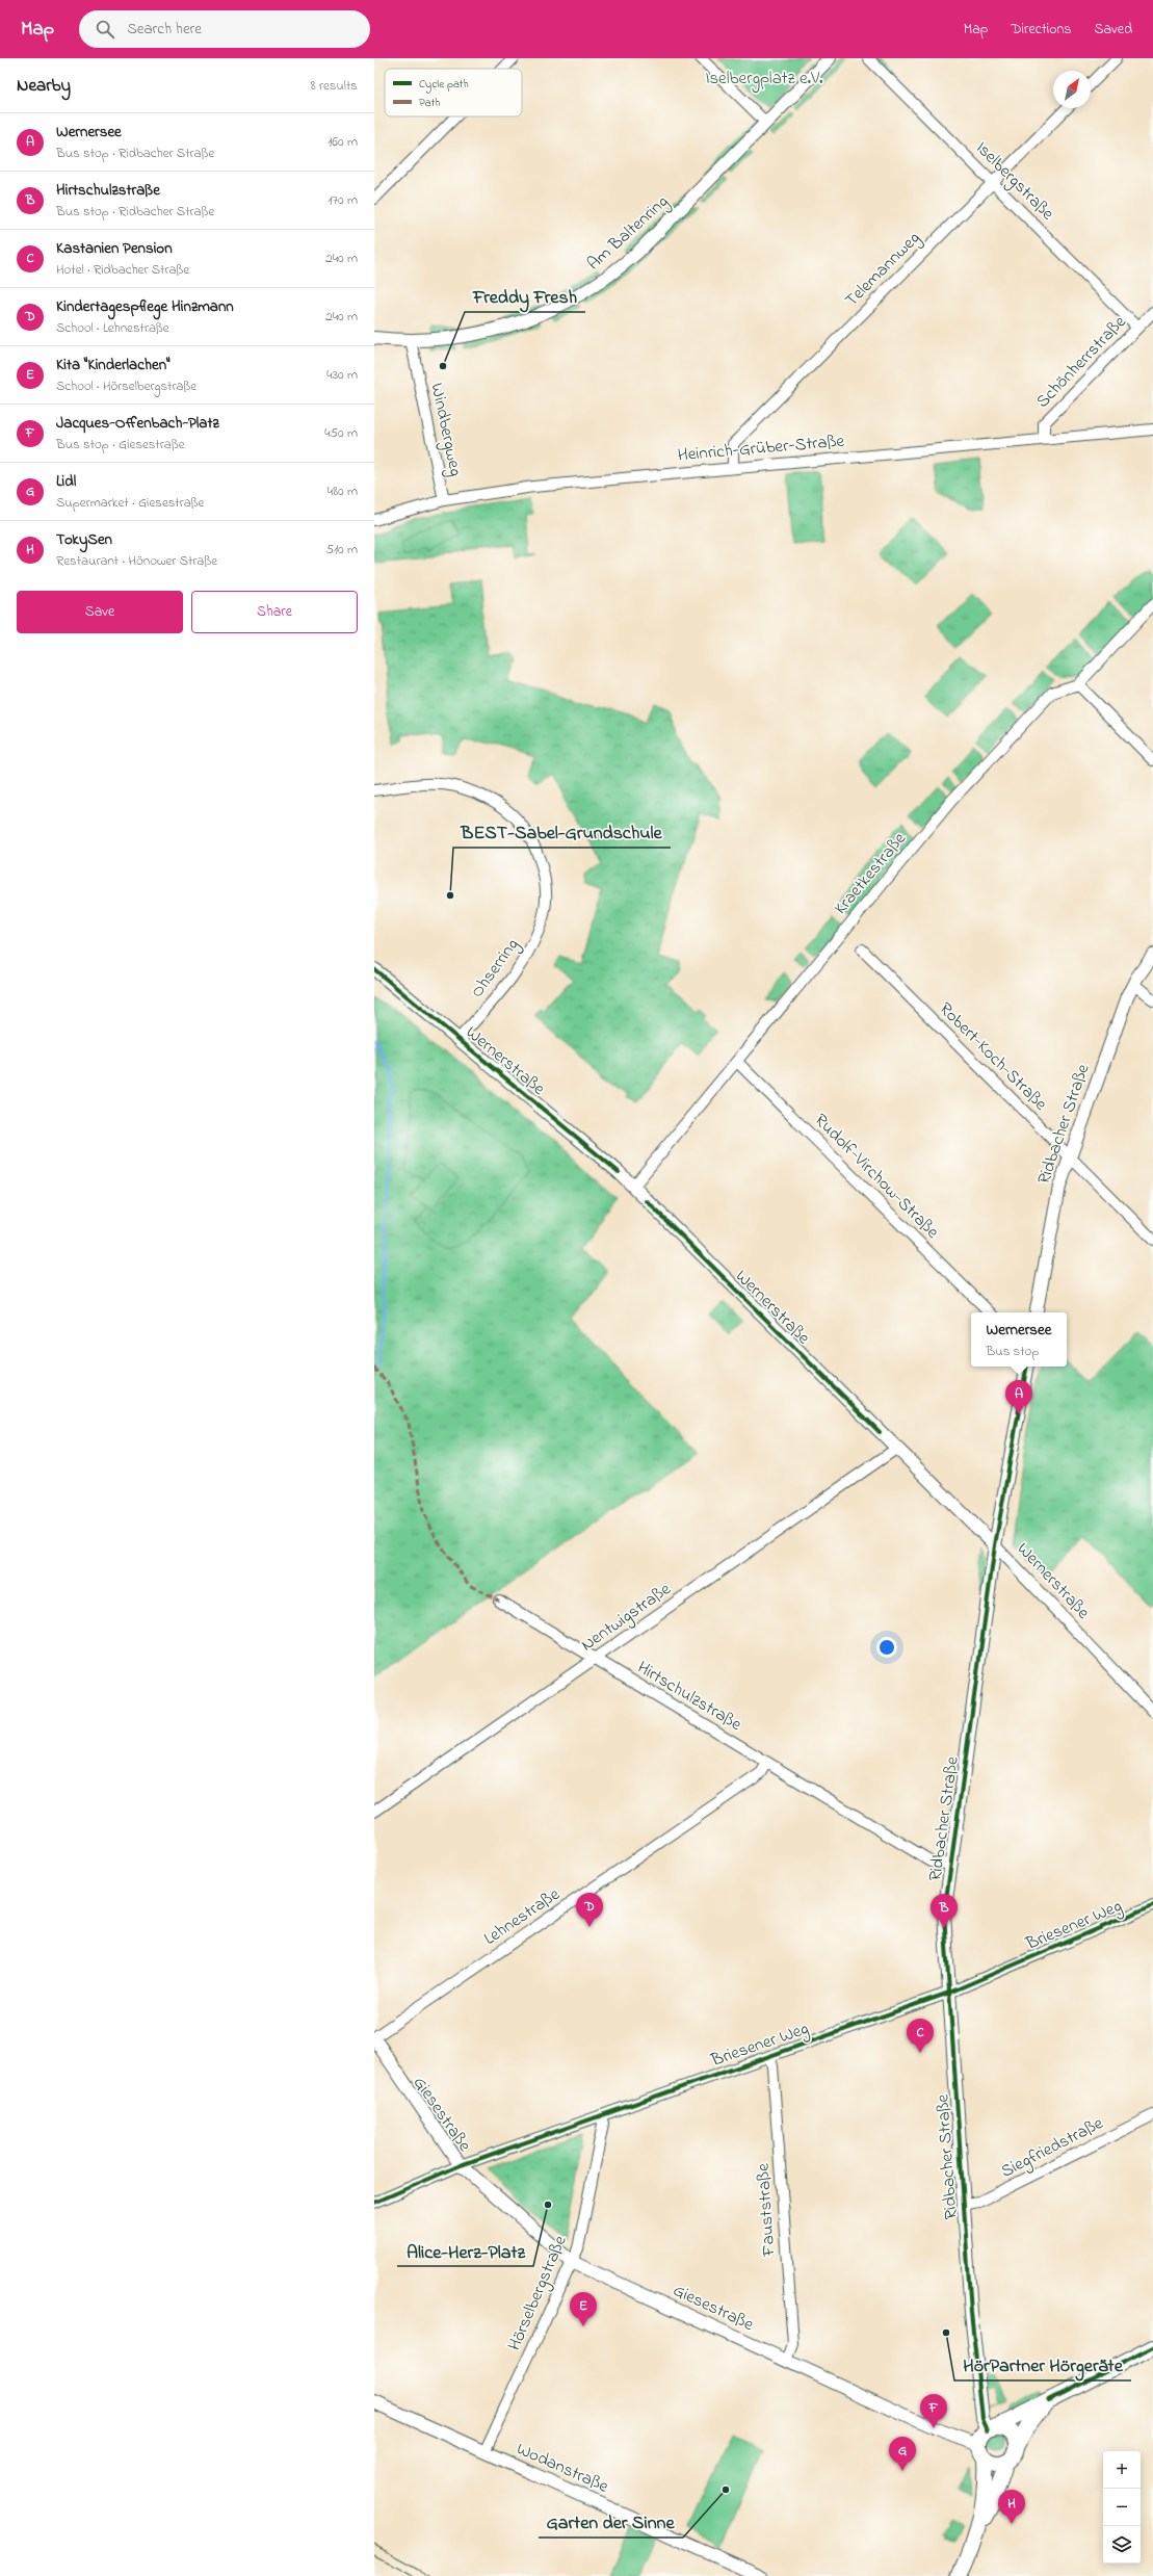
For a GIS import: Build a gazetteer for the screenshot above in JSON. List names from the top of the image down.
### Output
{
  "streets": {
    "street": [
      "Iselbergstraße",
      "Am Baltenring",
      "Telemannweg",
      "Schönherrstraße",
      "Windbergweg",
      "Heinrich-Grüber-Straße",
      "Kraetkestraße",
      "Ohserring",
      "Robert-Koch-Straße",
      "Wernerstraße",
      "Ridbacher Straße",
      "Rudolf-Virchow-Straße",
      "Nentwigstraße",
      "Hirtschulzstraße",
      "Lehnestraße",
      "Briesener Weg",
      "Giesestraße",
      "Siegfriedstraße",
      "Fauststraße",
      "Hörselbergstraße",
      "Wodanstraße"
    ]
  },
  "crossings": [
    ["Iselbergstraße", "Telemannweg"],
    ["Iselbergstraße", "Schönherrstraße"],
    ["Am Baltenring", "Windbergweg"],
    ["Telemannweg", "Heinrich-Grüber-Straße"],
    ["Schönherrstraße", "Heinrich-Grüber-Straße"],
    ["Windbergweg", "Heinrich-Grüber-Straße"],
    ["Kraetkestraße", "Wernerstraße"],
    ["Kraetkestraße", "Rudolf-Virchow-Straße"],
    ["Ohserring", "Wernerstraße"],
    ["Robert-Koch-Straße", "Ridbacher Straße"],
    ["Wernerstraße", "Ridbacher Straße"],
    ["Wernerstraße", "Nentwigstraße"],
    ["Ridbacher Straße", "Hirtschulzstraße"],
    ["Ridbacher Straße", "Briesener Weg"],
    ["Ridbacher Straße", "Giesestraße"],
    ["Ridbacher Straße", "Siegfriedstraße"],
    ["Nentwigstraße", "Hirtschulzstraße"],
    ["Hirtschulzstraße", "Lehnestraße"],
    ["Lehnestraße", "Giesestraße"],
    ["Briesener Weg", "Giesestraße"],
    ["Briesener Weg", "Fauststraße"],
    ["Briesener Weg", "Hörselbergstraße"],
    ["Giesestraße", "Fauststraße"],
    ["Giesestraße", "Hörselbergstraße"],
    ["Hörselbergstraße", "Wodanstraße"]
  ],
  "parks": ["Iselbergplatz e.V."],
  "places": [
    "Freddy Fresh",
    "BEST-Sabel-Grundschule",
    "Alice-Herz-Platz",
    "HörPartner Hörgeräte",
    "Garten der Sinne"
  ],
  "legend": ["Cycle path", "Path"],
  "north": "top right",
  "page": {
    "header": "Map",
    "search": "Search here",
    "nav": ["Map", "Directions", "Saved"],
    "heading": ["Nearby", "8 results"],
    "list": [
      {
        "mark": "A",
        "name": "Wernersee",
        "note": "Bus stop · Ridbacher Straße",
        "value": "160 m"
      },
      {
        "mark": "B",
        "name": "Hirtschulzstraße",
        "note": "Bus stop · Ridbacher Straße",
        "value": "170 m"
      },
      {
        "mark": "C",
        "name": "Kastanien Pension",
        "note": "Hotel · Ridbacher Straße",
        "value": "240 m"
      },
      {
        "mark": "D",
        "name": "Kindertagespflege Hinzmann",
        "note": "School · Lehnestraße",
        "value": "240 m"
      },
      {
        "mark": "E",
        "name": "Kita \"Kinderlachen\"",
        "note": "School · Hörselbergstraße",
        "value": "430 m"
      },
      {
        "mark": "F",
        "name": "Jacques-Offenbach-Platz",
        "note": "Bus stop · Giesestraße",
        "value": "450 m"
      },
      {
        "mark": "G",
        "name": "Lidl",
        "note": "Supermarket · Giesestraße",
        "value": "480 m"
      },
      {
        "mark": "H",
        "name": "TokySen",
        "note": "Restaurant · Hönower Straße",
        "value": "510 m"
      }
    ],
    "buttons": ["Save", "Share"],
    "popup": ["Wernersee", "Bus stop"],
    "pins": [
      "A",
      "D",
      "B",
      "C",
      "E",
      "F",
      "G",
      "H"
    ],
    "map_buttons": ["+", "−"]
  }
}
